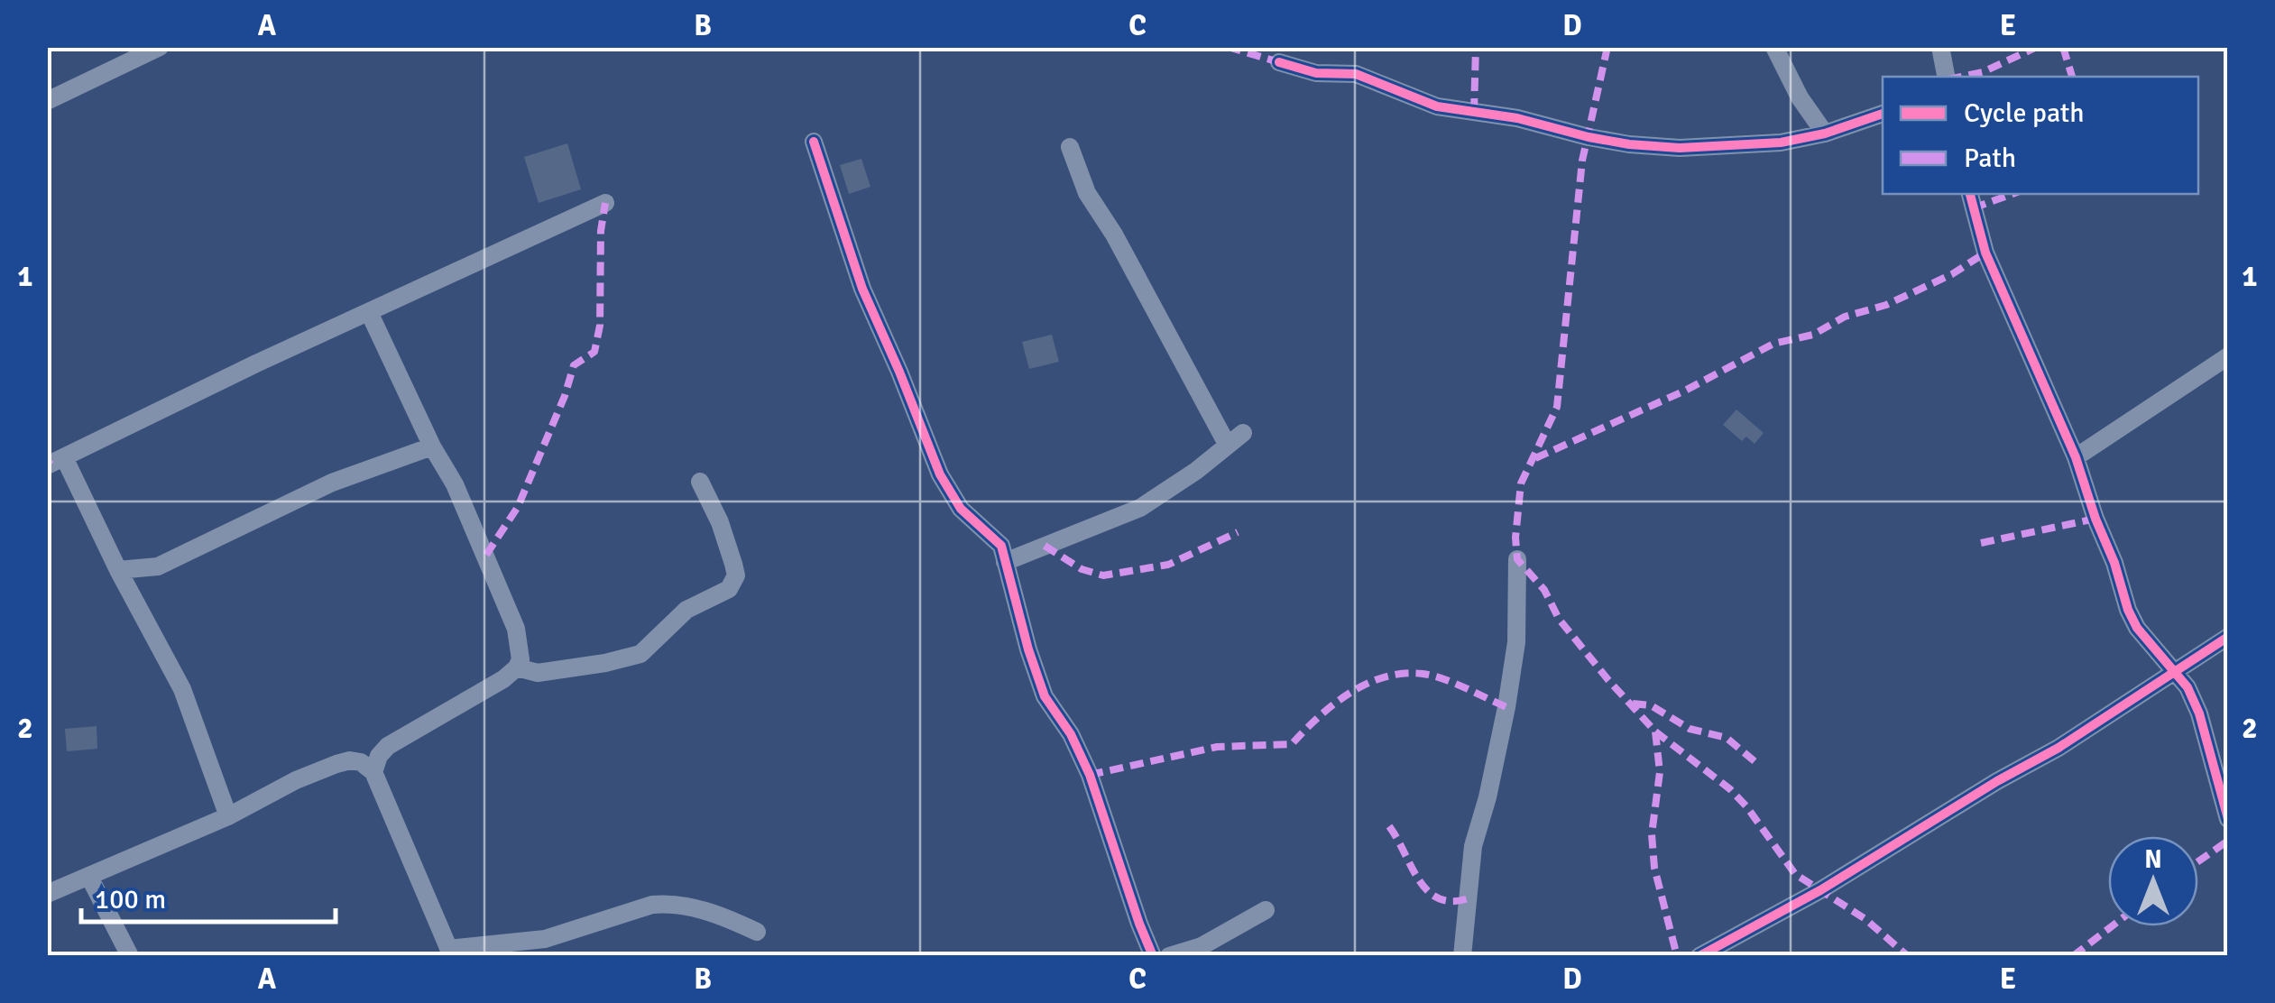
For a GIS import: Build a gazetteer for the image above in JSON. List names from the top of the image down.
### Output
{
  "legend": ["Cycle path", "Path"],
  "scale_bar": "100 m",
  "north": "top",
  "grid": {
    "columns": [
      "A",
      "B",
      "C",
      "D",
      "E"
    ],
    "rows": ["1", "2"]
  }
}
